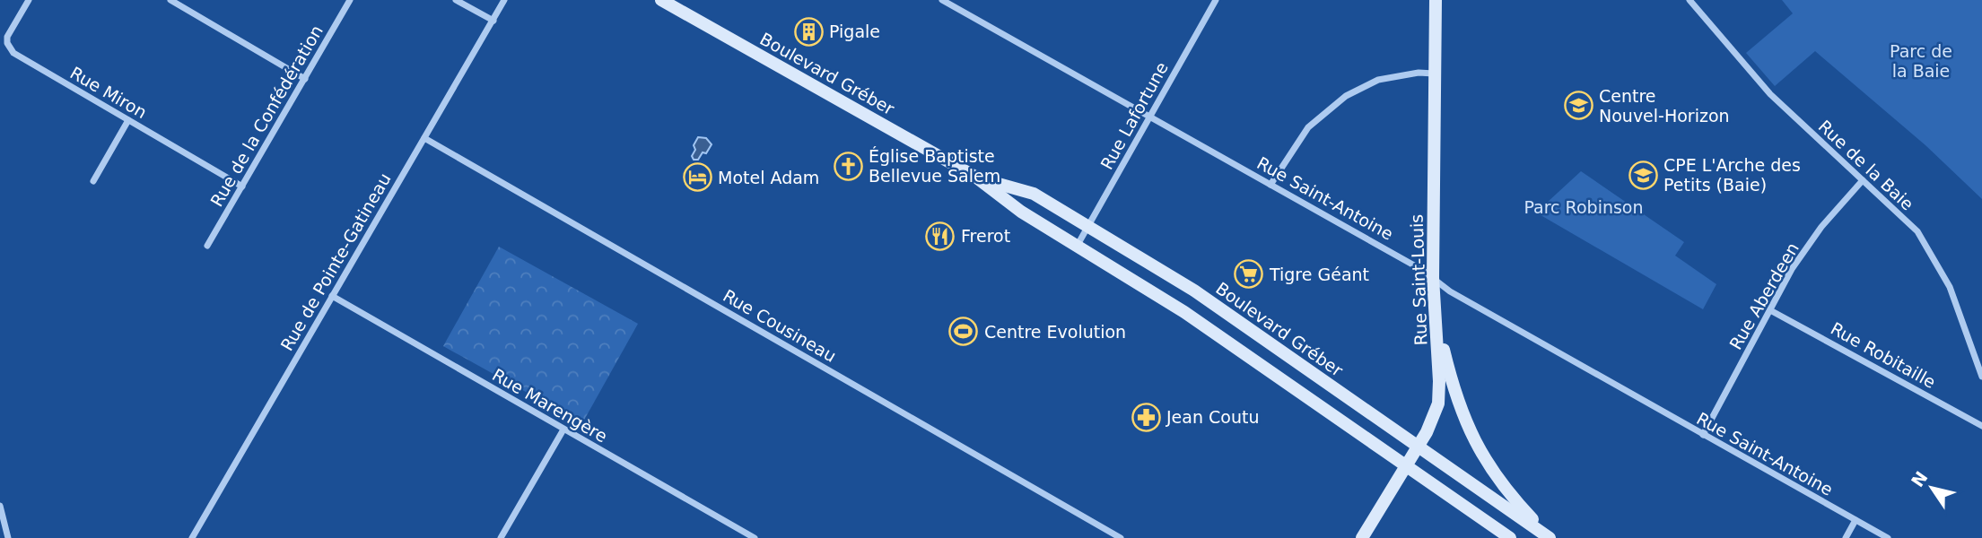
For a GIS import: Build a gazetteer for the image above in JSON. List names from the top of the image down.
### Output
{
  "streets": {
    "main road": ["Boulevard Gréber", "Rue Saint-Louis"],
    "street": [
      "Rue Miron",
      "Rue de la Confédération",
      "Rue Lafortune",
      "Rue de la Baie",
      "Rue Saint-Antoine",
      "Rue de Pointe-Gatineau",
      "Rue Aberdeen",
      "Rue Cousineau",
      "Rue Robitaille",
      "Rue Marengère"
    ]
  },
  "crossings": [
    ["Boulevard Gréber", "Rue Lafortune"],
    ["Boulevard Gréber", "Rue Saint-Louis"],
    ["Rue Miron", "Rue de la Confédération"],
    ["Rue Lafortune", "Rue Saint-Antoine"],
    ["Rue de la Baie", "Rue Aberdeen"],
    ["Rue Saint-Antoine", "Rue Saint-Louis"],
    ["Rue Saint-Antoine", "Rue Aberdeen"],
    ["Rue de Pointe-Gatineau", "Rue Cousineau"],
    ["Rue de Pointe-Gatineau", "Rue Marengère"],
    ["Rue Aberdeen", "Rue Robitaille"]
  ],
  "parks": ["Parc de la Baie", "Parc Robinson"],
  "places": {
    "building": ["Pigale"],
    "school or university": ["Centre Nouvel-Horizon", "CPE L'Arche des Petits (Baie)"],
    "church": ["Église Baptiste Bellevue Salem"],
    "hotel": ["Motel Adam"],
    "restaurant": ["Frerot"],
    "supermarket": ["Tigre Géant"],
    "sports": ["Centre Evolution"],
    "pharmacy": ["Jean Coutu"]
  },
  "north": "top left"
}
